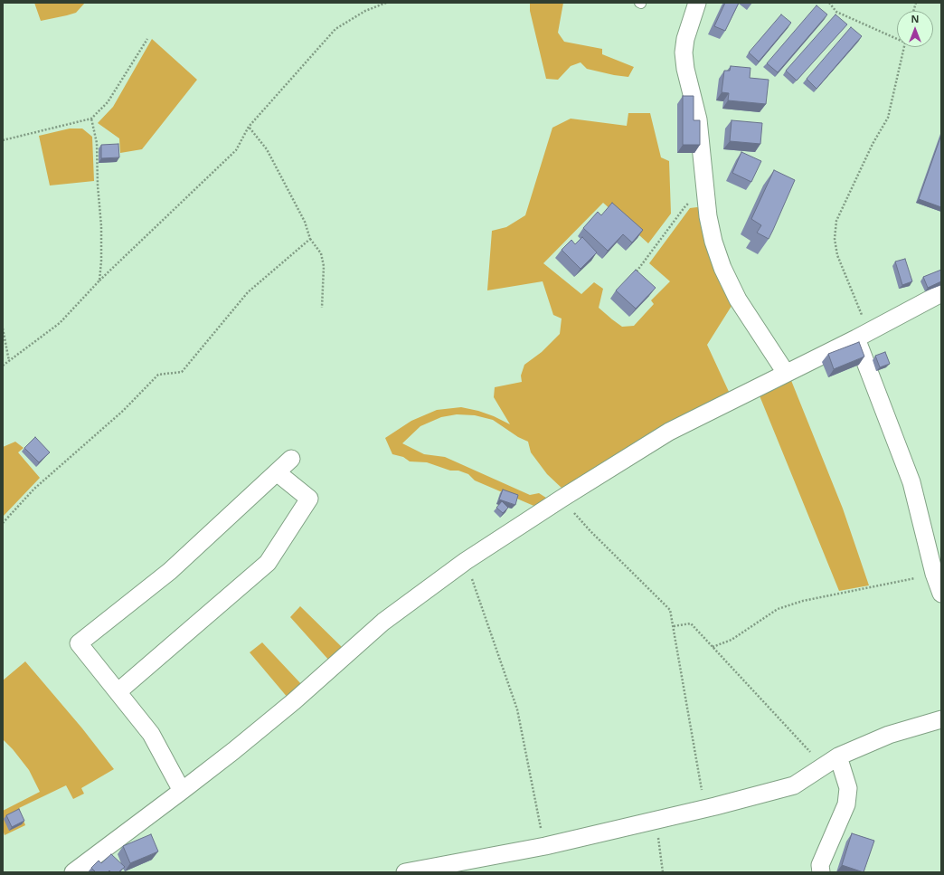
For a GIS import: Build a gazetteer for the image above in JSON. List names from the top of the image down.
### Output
{
  "north": "top"
}
